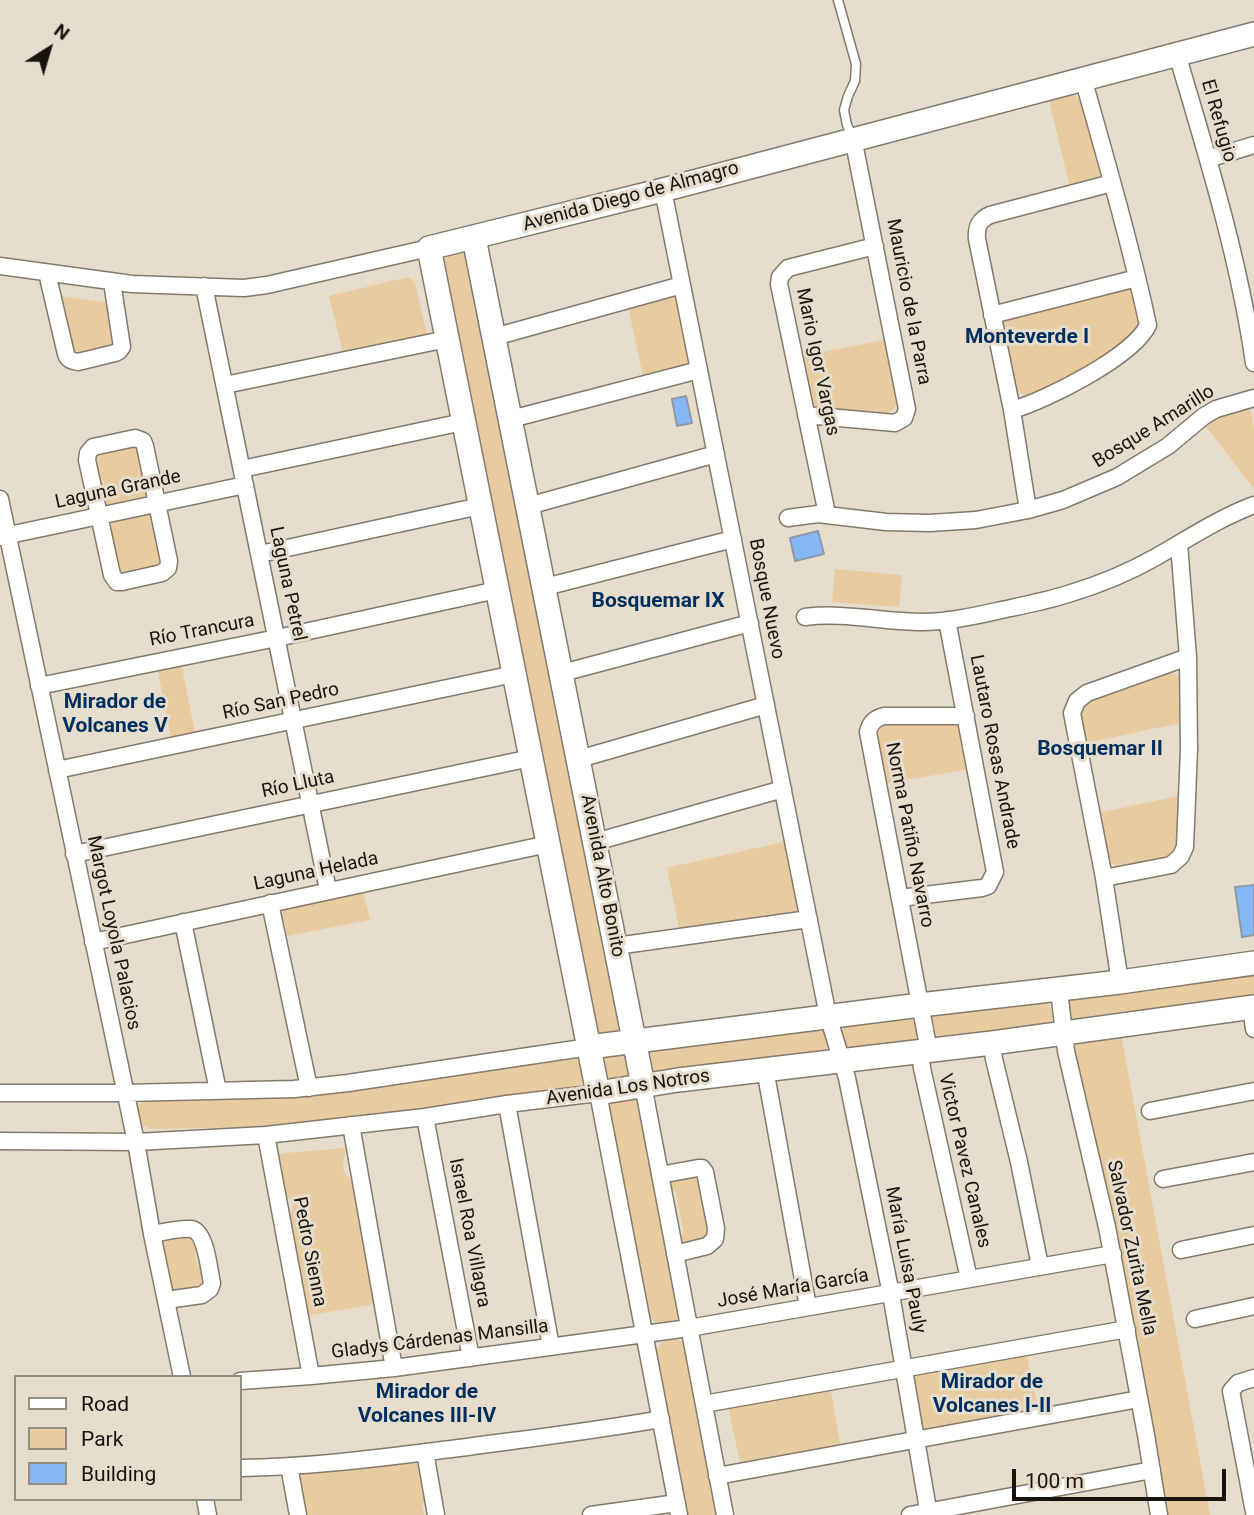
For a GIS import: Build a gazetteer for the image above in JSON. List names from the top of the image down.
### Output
{
  "streets": {
    "street": [
      "El Refugio",
      "Avenida Diego de Almagro",
      "Mauricio de la Parra",
      "Mario Igor Vargas",
      "Bosque Amarillo",
      "Laguna Grande",
      "Laguna Petrel",
      "Bosque Nuevo",
      "Río Trancura",
      "Río San Pedro",
      "Lautaro Rosas Andrade",
      "Río Lluta",
      "Norma Patiño Navarro",
      "Laguna Helada",
      "Avenida Alto Bonito",
      "Margot Loyola Palacios",
      "Avenida Los Notros",
      "Victor Pavez Canales",
      "Israel Roa Villagra",
      "Salvador Zurita Mella",
      "Pedro Sienna",
      "María Luisa Pauly",
      "José María García",
      "Gladys Cárdenas Mansilla"
    ]
  },
  "crossings": [
    ["El Refugio", "Avenida Diego de Almagro"],
    ["Avenida Diego de Almagro", "Mauricio de la Parra"],
    ["Avenida Diego de Almagro", "Laguna Petrel"],
    ["Avenida Diego de Almagro", "Bosque Nuevo"],
    ["Avenida Diego de Almagro", "Avenida Alto Bonito"],
    ["Mauricio de la Parra", "Mario Igor Vargas"],
    ["Mario Igor Vargas", "Bosque Amarillo"],
    ["Laguna Grande", "Laguna Petrel"],
    ["Laguna Grande", "Margot Loyola Palacios"],
    ["Laguna Petrel", "Río Trancura"],
    ["Laguna Petrel", "Río San Pedro"],
    ["Laguna Petrel", "Río Lluta"],
    ["Laguna Petrel", "Laguna Helada"],
    ["Bosque Nuevo", "María Luisa Pauly"],
    ["Río Trancura", "Margot Loyola Palacios"],
    ["Río San Pedro", "Margot Loyola Palacios"],
    ["Lautaro Rosas Andrade", "Norma Patiño Navarro"],
    ["Río Lluta", "Margot Loyola Palacios"],
    ["Norma Patiño Navarro", "Avenida Los Notros"],
    ["Norma Patiño Navarro", "Victor Pavez Canales"],
    ["Laguna Helada", "Margot Loyola Palacios"],
    ["Avenida Alto Bonito", "Avenida Los Notros"],
    ["Avenida Alto Bonito", "José María García"],
    ["Margot Loyola Palacios", "Avenida Los Notros"],
    ["Avenida Los Notros", "Victor Pavez Canales"],
    ["Avenida Los Notros", "Israel Roa Villagra"],
    ["Avenida Los Notros", "Salvador Zurita Mella"],
    ["Avenida Los Notros", "Pedro Sienna"],
    ["Avenida Los Notros", "María Luisa Pauly"],
    ["Victor Pavez Canales", "José María García"],
    ["Israel Roa Villagra", "Gladys Cárdenas Mansilla"],
    ["Salvador Zurita Mella", "José María García"],
    ["Pedro Sienna", "Gladys Cárdenas Mansilla"],
    ["María Luisa Pauly", "José María García"],
    ["José María García", "Gladys Cárdenas Mansilla"]
  ],
  "districts": [
    "Monteverde I",
    "Bosquemar IX",
    "Mirador de Volcanes V",
    "Bosquemar II",
    "Mirador de Volcanes I-II",
    "Mirador de Volcanes III-IV"
  ],
  "legend": ["Road", "Park", "Building"],
  "scale_bar": "100 m",
  "north": "top right"
}
